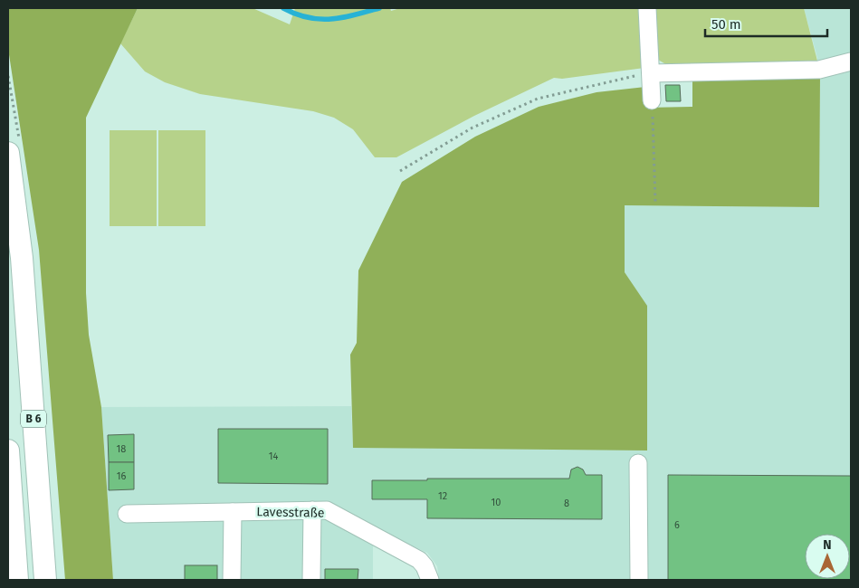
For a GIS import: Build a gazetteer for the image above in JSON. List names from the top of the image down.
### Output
{
  "streets": {
    "main road": ["B 6"],
    "street": ["Lavesstraße"]
  },
  "house_numbers": [
    "18",
    "14",
    "16",
    "12",
    "10",
    "8",
    "6"
  ],
  "scale_bar": "50 m",
  "north": "top"
}
